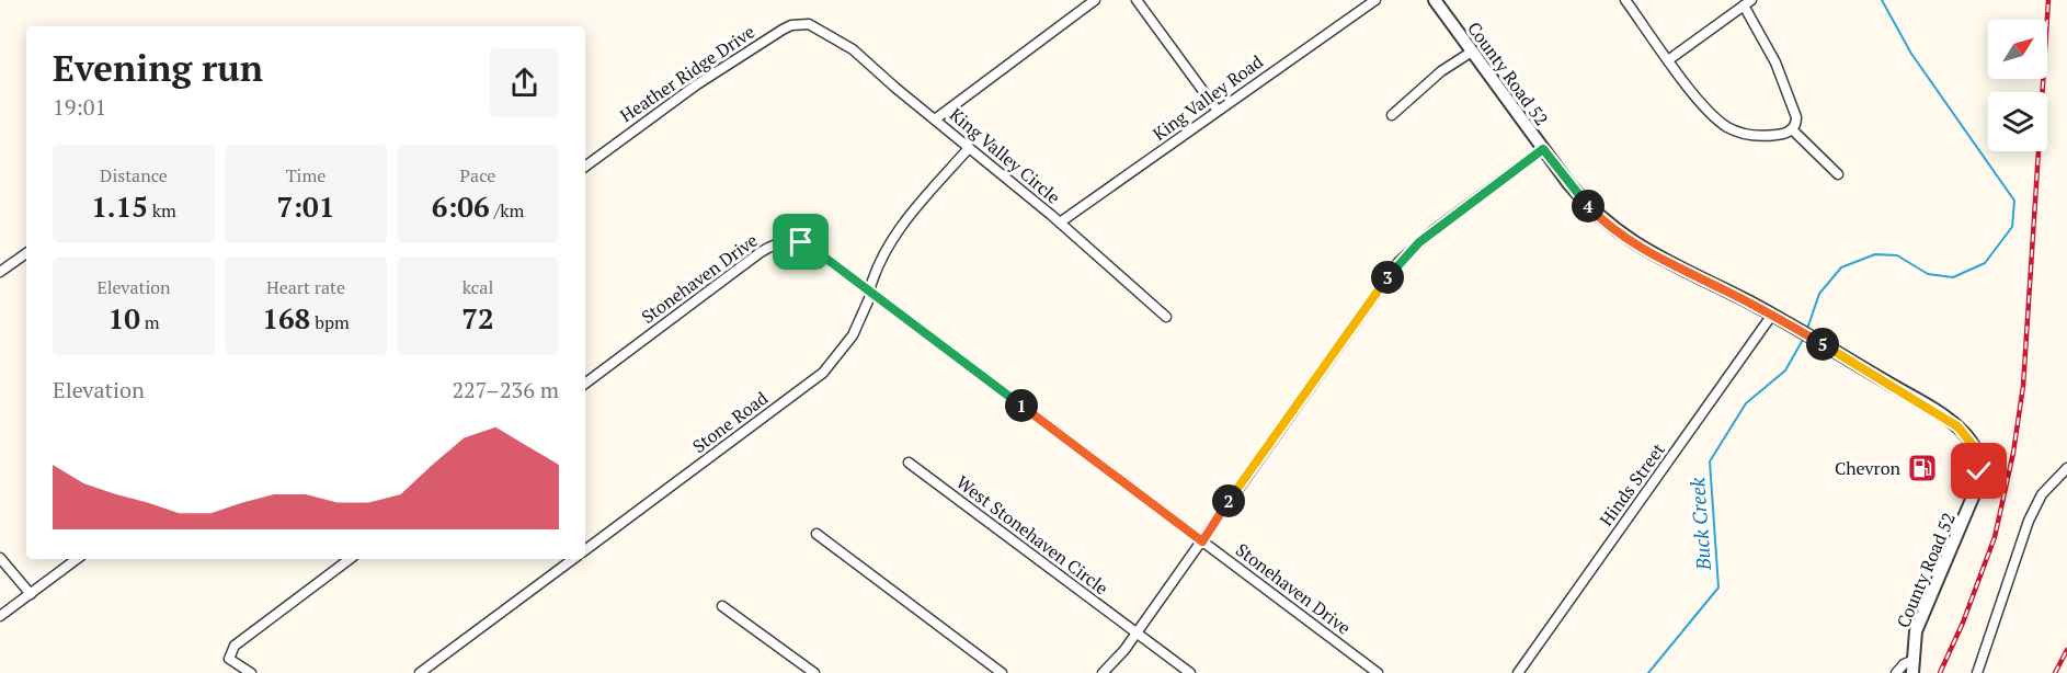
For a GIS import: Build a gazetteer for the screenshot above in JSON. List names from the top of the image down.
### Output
{
  "streets": {
    "street": [
      "Heather Ridge Drive",
      "County Road 52",
      "King Valley Road",
      "King Valley Circle",
      "Stonehaven Drive",
      "Stone Road",
      "Hinds Street",
      "West Stonehaven Circle"
    ]
  },
  "crossings": [
    ["Heather Ridge Drive", "King Valley Circle"],
    ["County Road 52", "Hinds Street"],
    ["King Valley Road", "King Valley Circle"],
    ["King Valley Circle", "Stone Road"],
    ["Stonehaven Drive", "Stone Road"]
  ],
  "water": ["Buck Creek"],
  "places": {
    "fuel station": ["Chevron"]
  },
  "north": "top right",
  "page": {
    "heading": ["Evening run", "19:01"],
    "stats": [
      ["Distance", "1.15 km"],
      ["Time", "7:01"],
      ["Pace", "6:06 /km"],
      ["Elevation", "10 m"],
      ["Heart rate", "168 bpm"],
      ["kcal", "72"]
    ],
    "pins": [
      "4",
      "3",
      "5",
      "1",
      "2"
    ],
    "chart": ["Elevation", "227–236 m"]
  }
}
